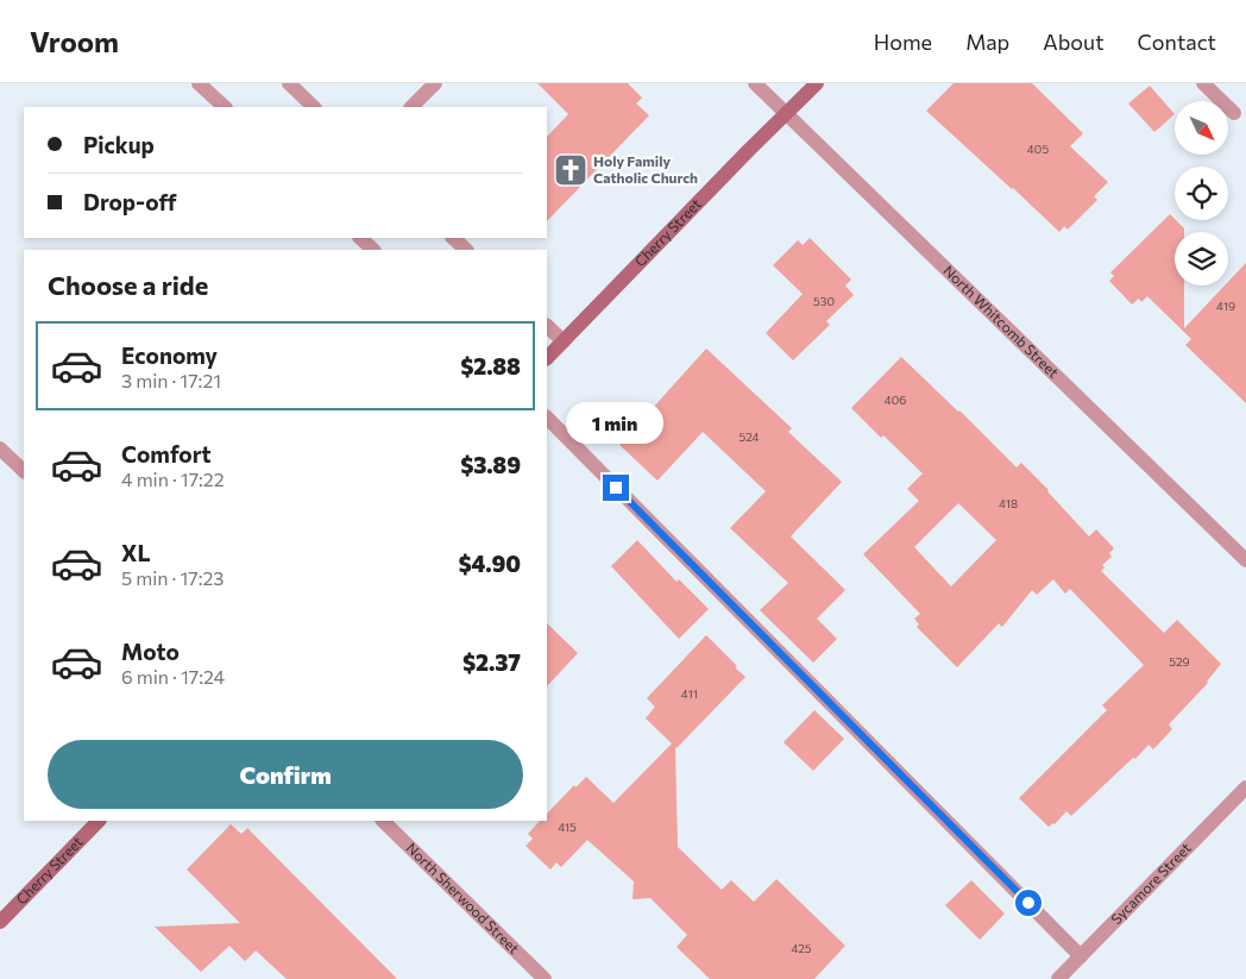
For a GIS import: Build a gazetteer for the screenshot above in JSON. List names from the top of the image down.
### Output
{
  "streets": {
    "street": [
      "Cherry Street",
      "North Whitcomb Street",
      "Sycamore Street",
      "North Sherwood Street"
    ]
  },
  "crossings": [
    ["Cherry Street", "North Whitcomb Street"]
  ],
  "places": {
    "church": ["Holy Family Catholic Church"]
  },
  "house_numbers": [
    "405",
    "530",
    "419",
    "406",
    "524",
    "418",
    "529",
    "411",
    "415",
    "425"
  ],
  "north": "bottom right",
  "page": {
    "header": "Vroom",
    "nav": [
      "Home",
      "Map",
      "About",
      "Contact"
    ],
    "banner": ["Pickup", "Drop-off"],
    "heading": "Choose a ride",
    "list": [
      {
        "name": "Economy",
        "note": "3 min · 17:21",
        "value": "$2.88"
      },
      {
        "name": "Comfort",
        "note": "4 min · 17:22",
        "value": "$3.89"
      },
      {
        "name": "XL",
        "note": "5 min · 17:23",
        "value": "$4.90"
      },
      {
        "name": "Moto",
        "note": "6 min · 17:24",
        "value": "$2.37"
      }
    ],
    "bubble": "1 min",
    "buttons": "Confirm"
  }
}
